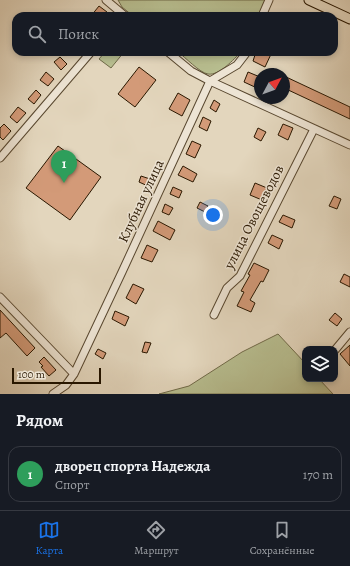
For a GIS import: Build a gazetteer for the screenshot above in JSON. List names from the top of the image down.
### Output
{
  "streets": {
    "street": ["Клубная улица", "улица Овощеводов"]
  },
  "scale_bar": "100 m",
  "north": "top right",
  "page": {
    "search": "Поиск",
    "pins": "1",
    "scale": "100 m",
    "heading": "Рядом",
    "list": [
      {
        "mark": "1",
        "name": "дворец спорта Надежда",
        "note": "Спорт",
        "value": "170 m"
      }
    ],
    "nav": ["Карта", "Маршрут", "Сохранённые"]
  }
}
